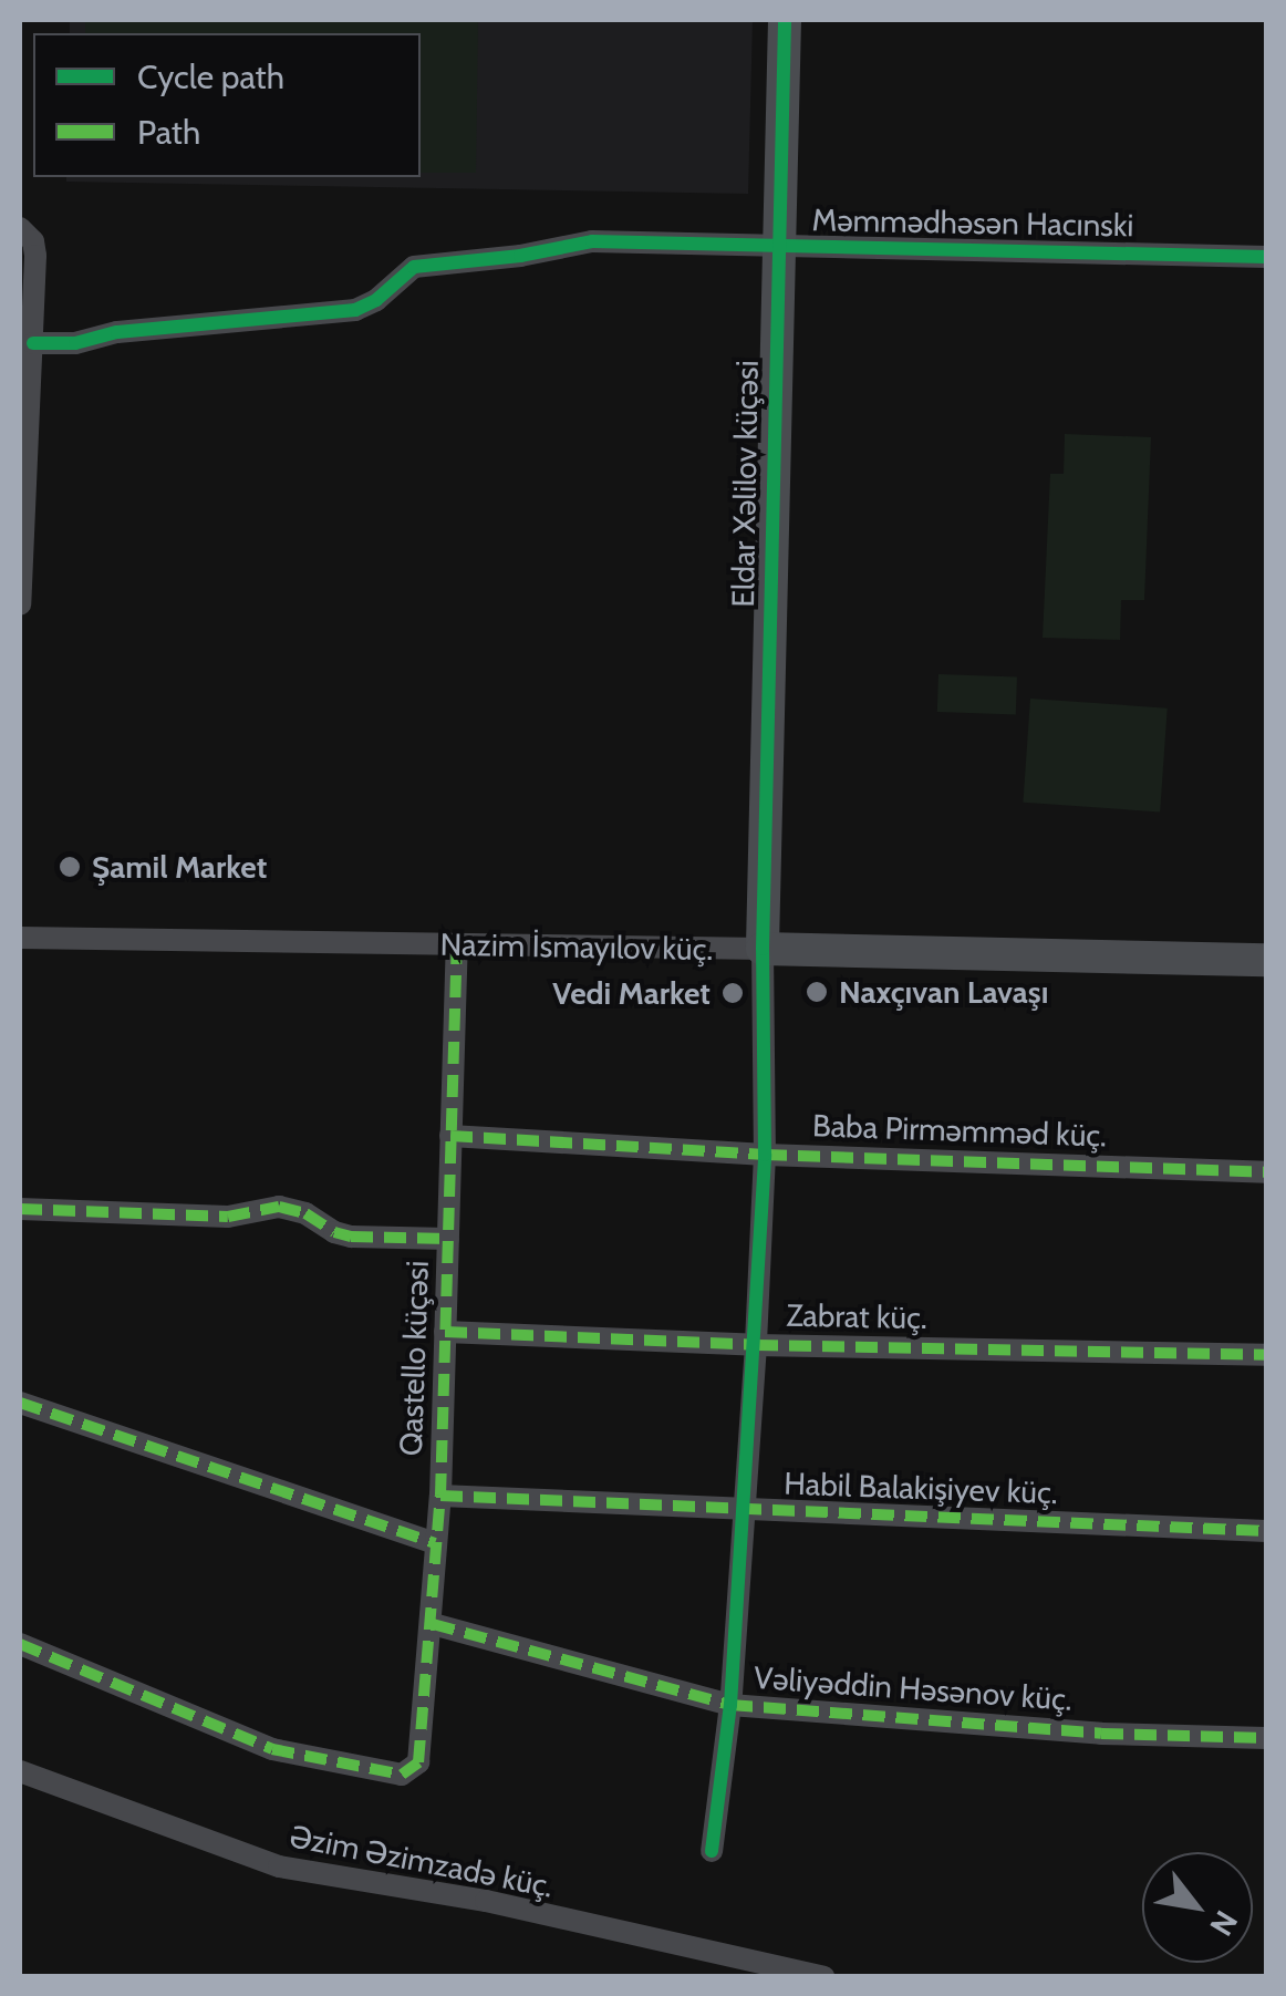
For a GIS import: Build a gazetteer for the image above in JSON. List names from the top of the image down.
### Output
{
  "streets": {
    "street": [
      "Məmmədhəsən Hacınski",
      "Eldar Xəlilov küçəsi",
      "Nazim İsmayılov küç.",
      "Baba Pirməmməd küç.",
      "Zabrat küç.",
      "Qastello küçəsi",
      "Habil Balakişiyev küç.",
      "Vəliyəddin Həsənov küç.",
      "Əzim Əzimzadə küç."
    ]
  },
  "crossings": [
    ["Məmmədhəsən Hacınski", "Eldar Xəlilov küçəsi"],
    ["Eldar Xəlilov küçəsi", "Nazim İsmayılov küç."],
    ["Nazim İsmayılov küç.", "Qastello küçəsi"],
    ["Baba Pirməmməd küç.", "Qastello küçəsi"],
    ["Zabrat küç.", "Qastello küçəsi"],
    ["Qastello küçəsi", "Habil Balakişiyev küç."],
    ["Qastello küçəsi", "Vəliyəddin Həsənov küç."]
  ],
  "places": ["Şamil Market", "Naxçıvan Lavaşı", "Vedi Market"],
  "legend": ["Cycle path", "Path"],
  "north": "bottom right"
}
